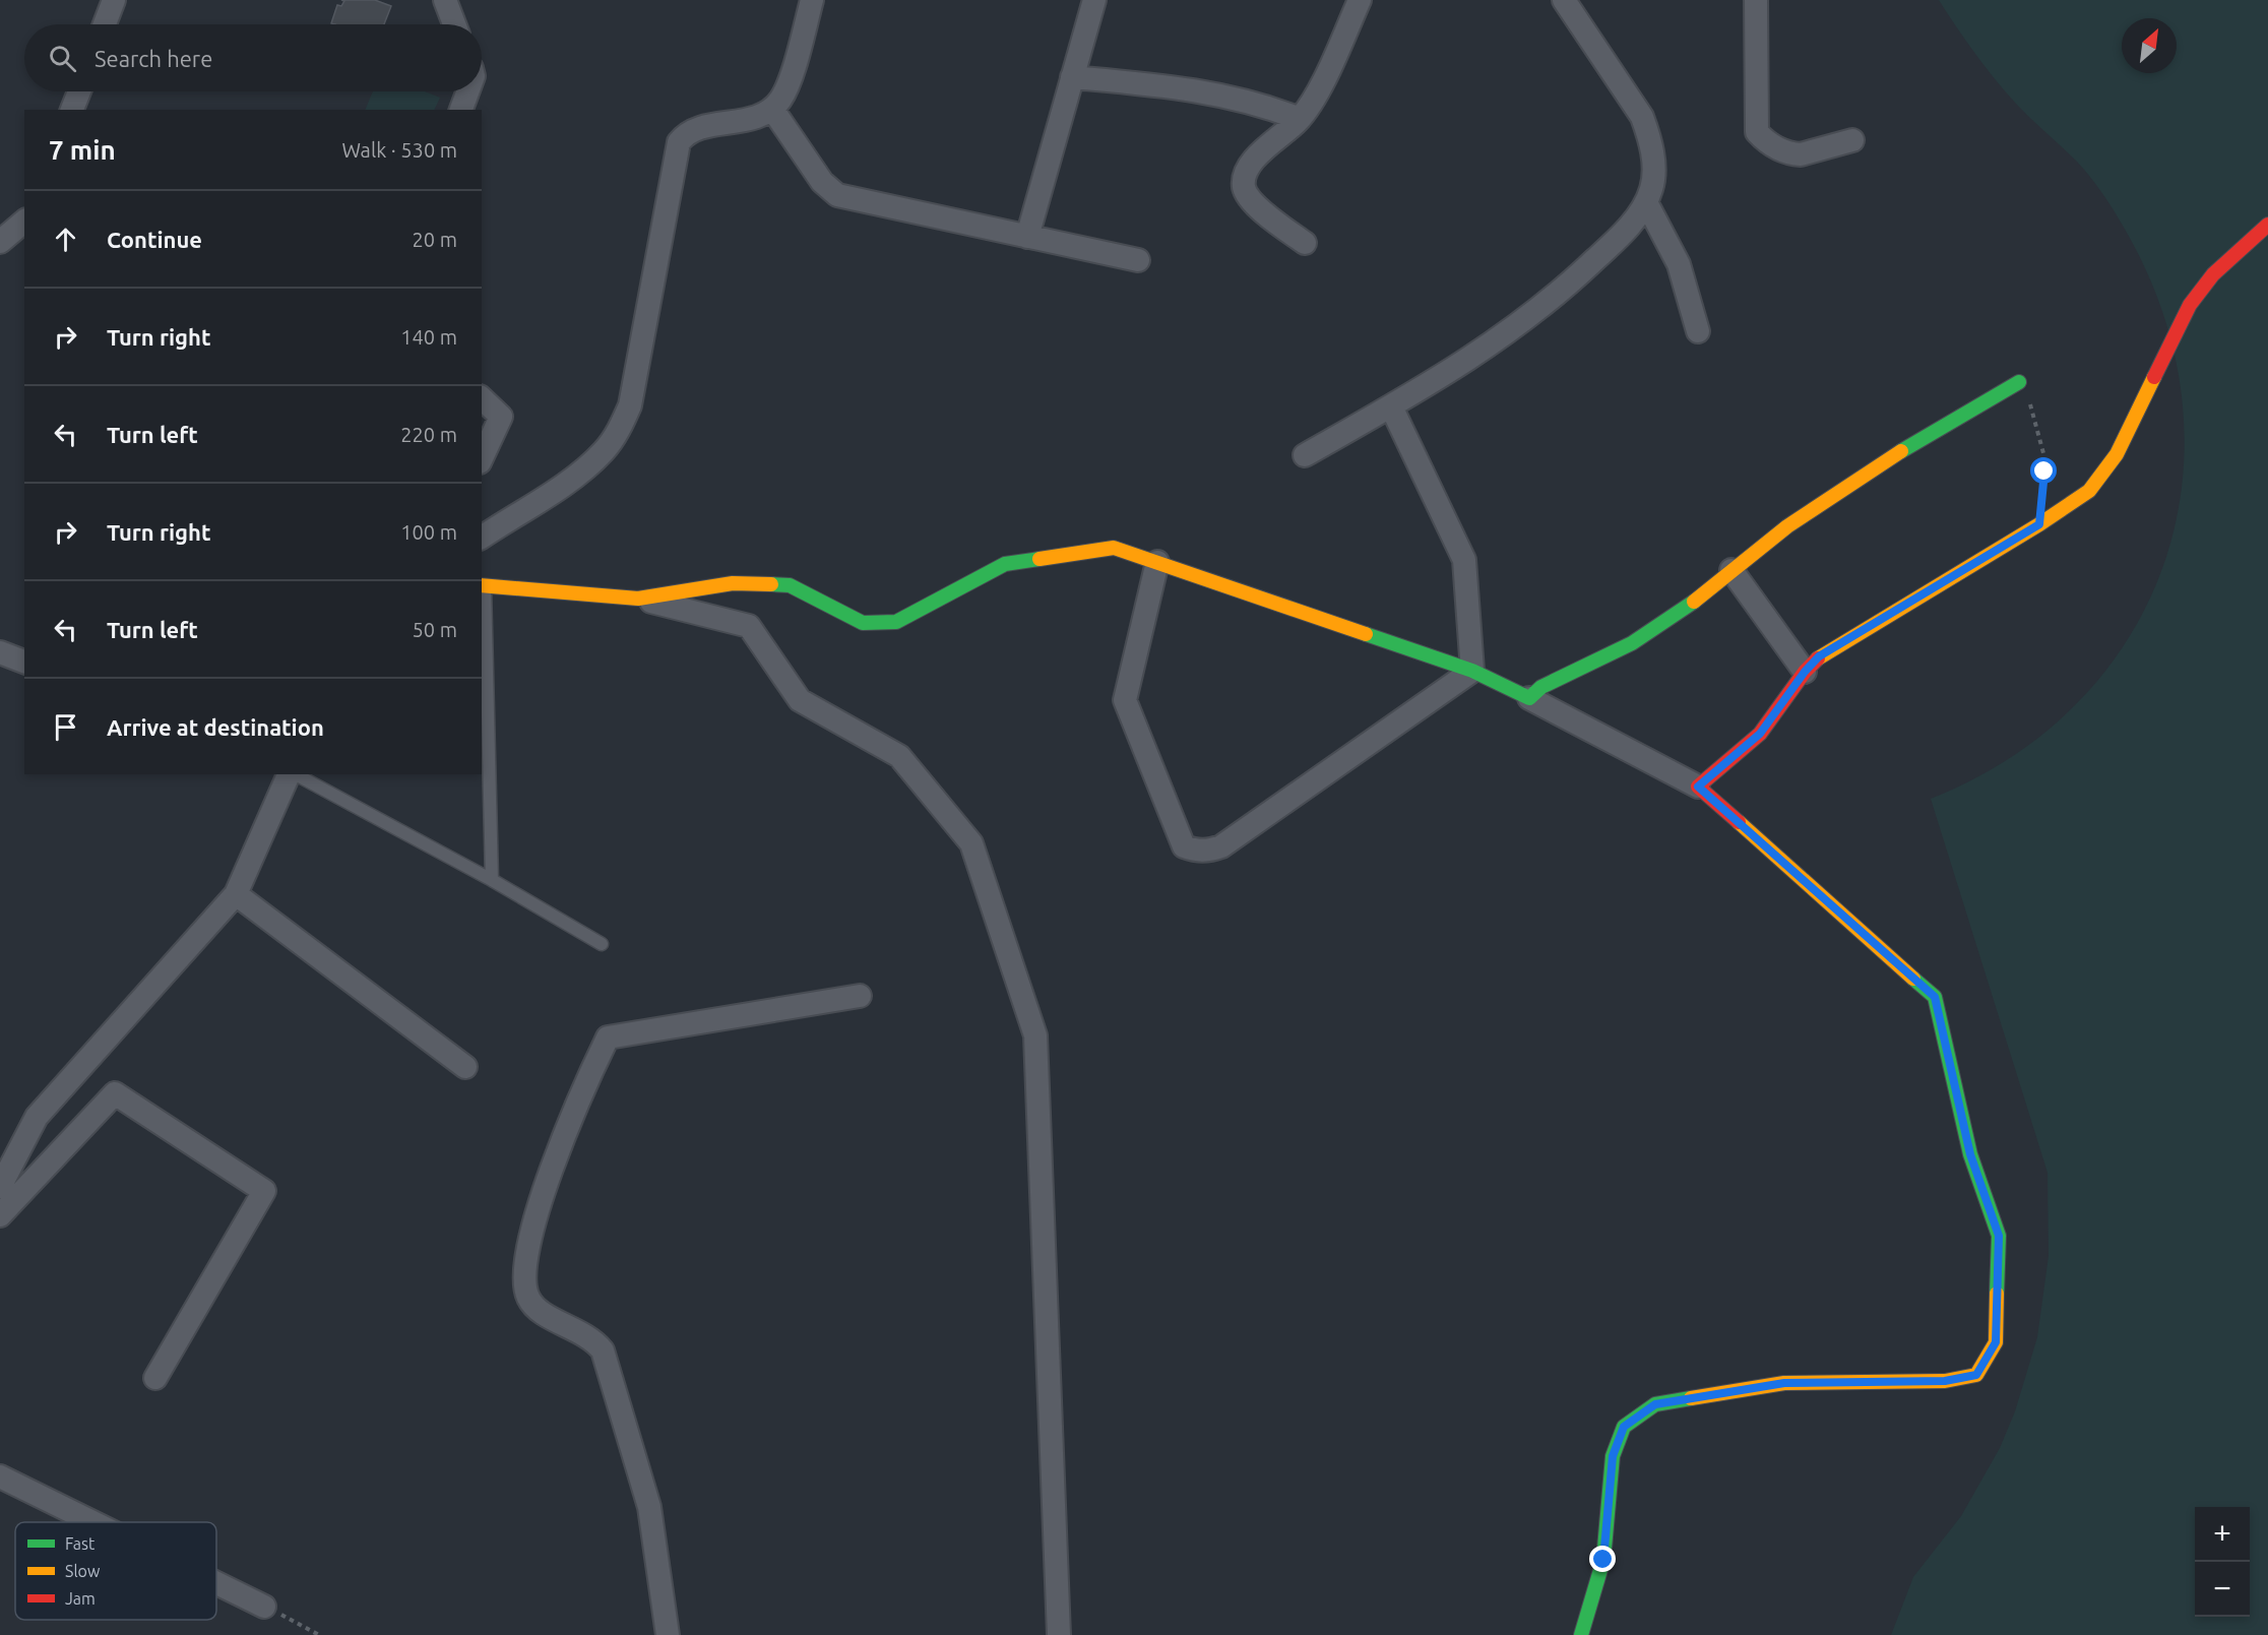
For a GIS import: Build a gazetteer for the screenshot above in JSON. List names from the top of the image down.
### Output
{
  "legend": ["Fast", "Slow", "Jam"],
  "north": "top right",
  "page": {
    "search": "Search here",
    "heading": ["7 min", "Walk · 530 m"],
    "list": [
      ["Continue", "20 m"],
      ["Turn right", "140 m"],
      ["Turn left", "220 m"],
      ["Turn right", "100 m"],
      ["Turn left", "50 m"],
      "Arrive at destination"
    ],
    "map_buttons": ["+", "−"]
  }
}
